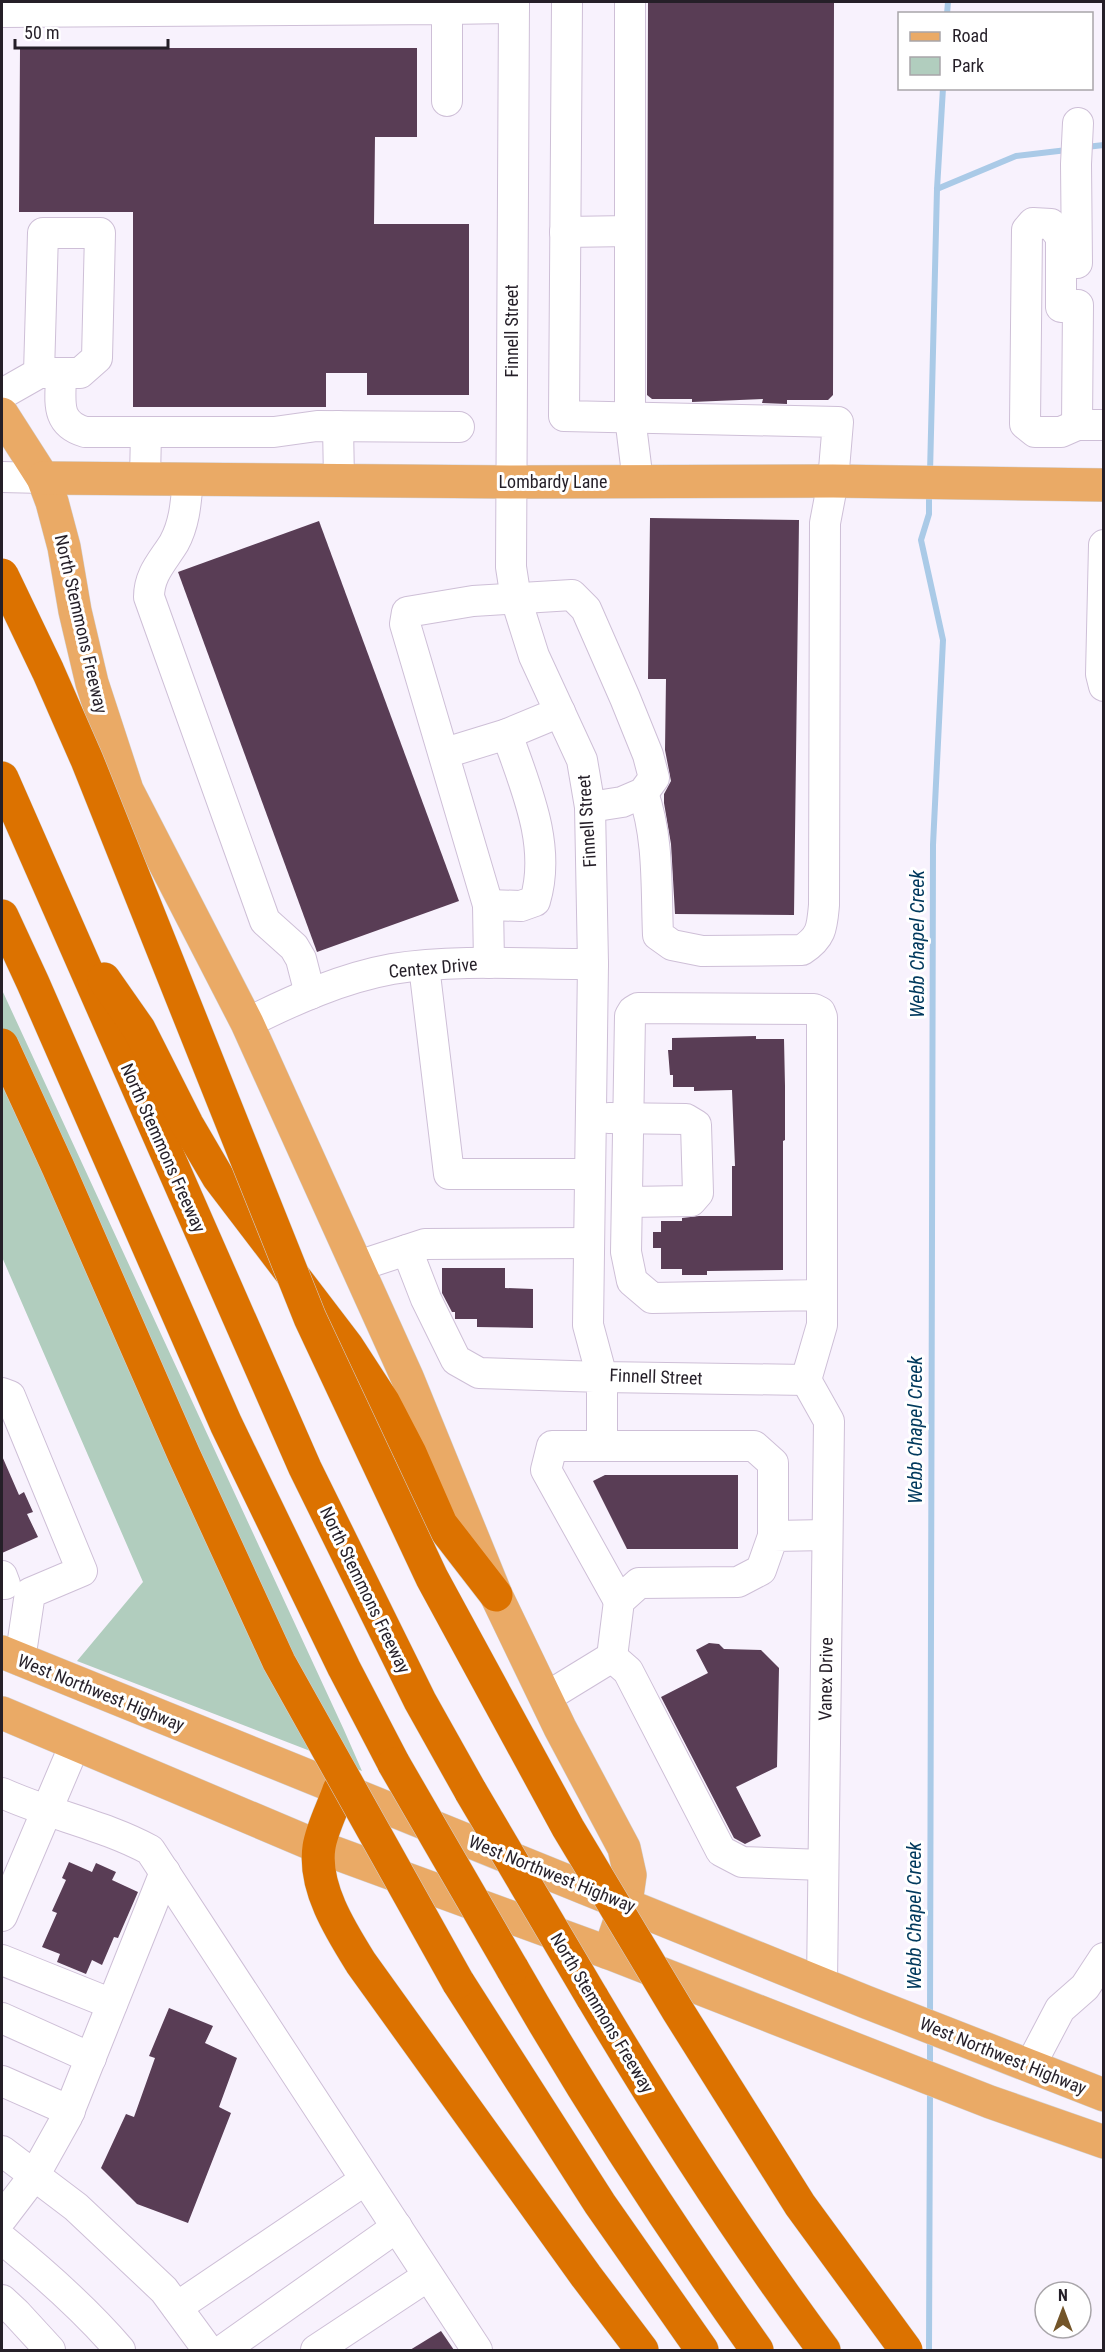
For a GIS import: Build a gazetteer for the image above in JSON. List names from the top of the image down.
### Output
{
  "streets": {
    "highway": ["North Stemmons Freeway"],
    "main road": ["Lombardy Lane", "West Northwest Highway"],
    "street": ["Finnell Street", "Centex Drive", "Vanex Drive"]
  },
  "crossings": [
    ["Finnell Street", "Lombardy Lane"],
    ["Finnell Street", "Centex Drive"],
    ["Finnell Street", "Vanex Drive"],
    ["Lombardy Lane", "North Stemmons Freeway"],
    ["North Stemmons Freeway", "Centex Drive"],
    ["North Stemmons Freeway", "West Northwest Highway"],
    ["Vanex Drive", "West Northwest Highway"]
  ],
  "water": ["Webb Chapel Creek"],
  "legend": ["Road", "Park"],
  "scale_bar": "50 m",
  "north": "top"
}
